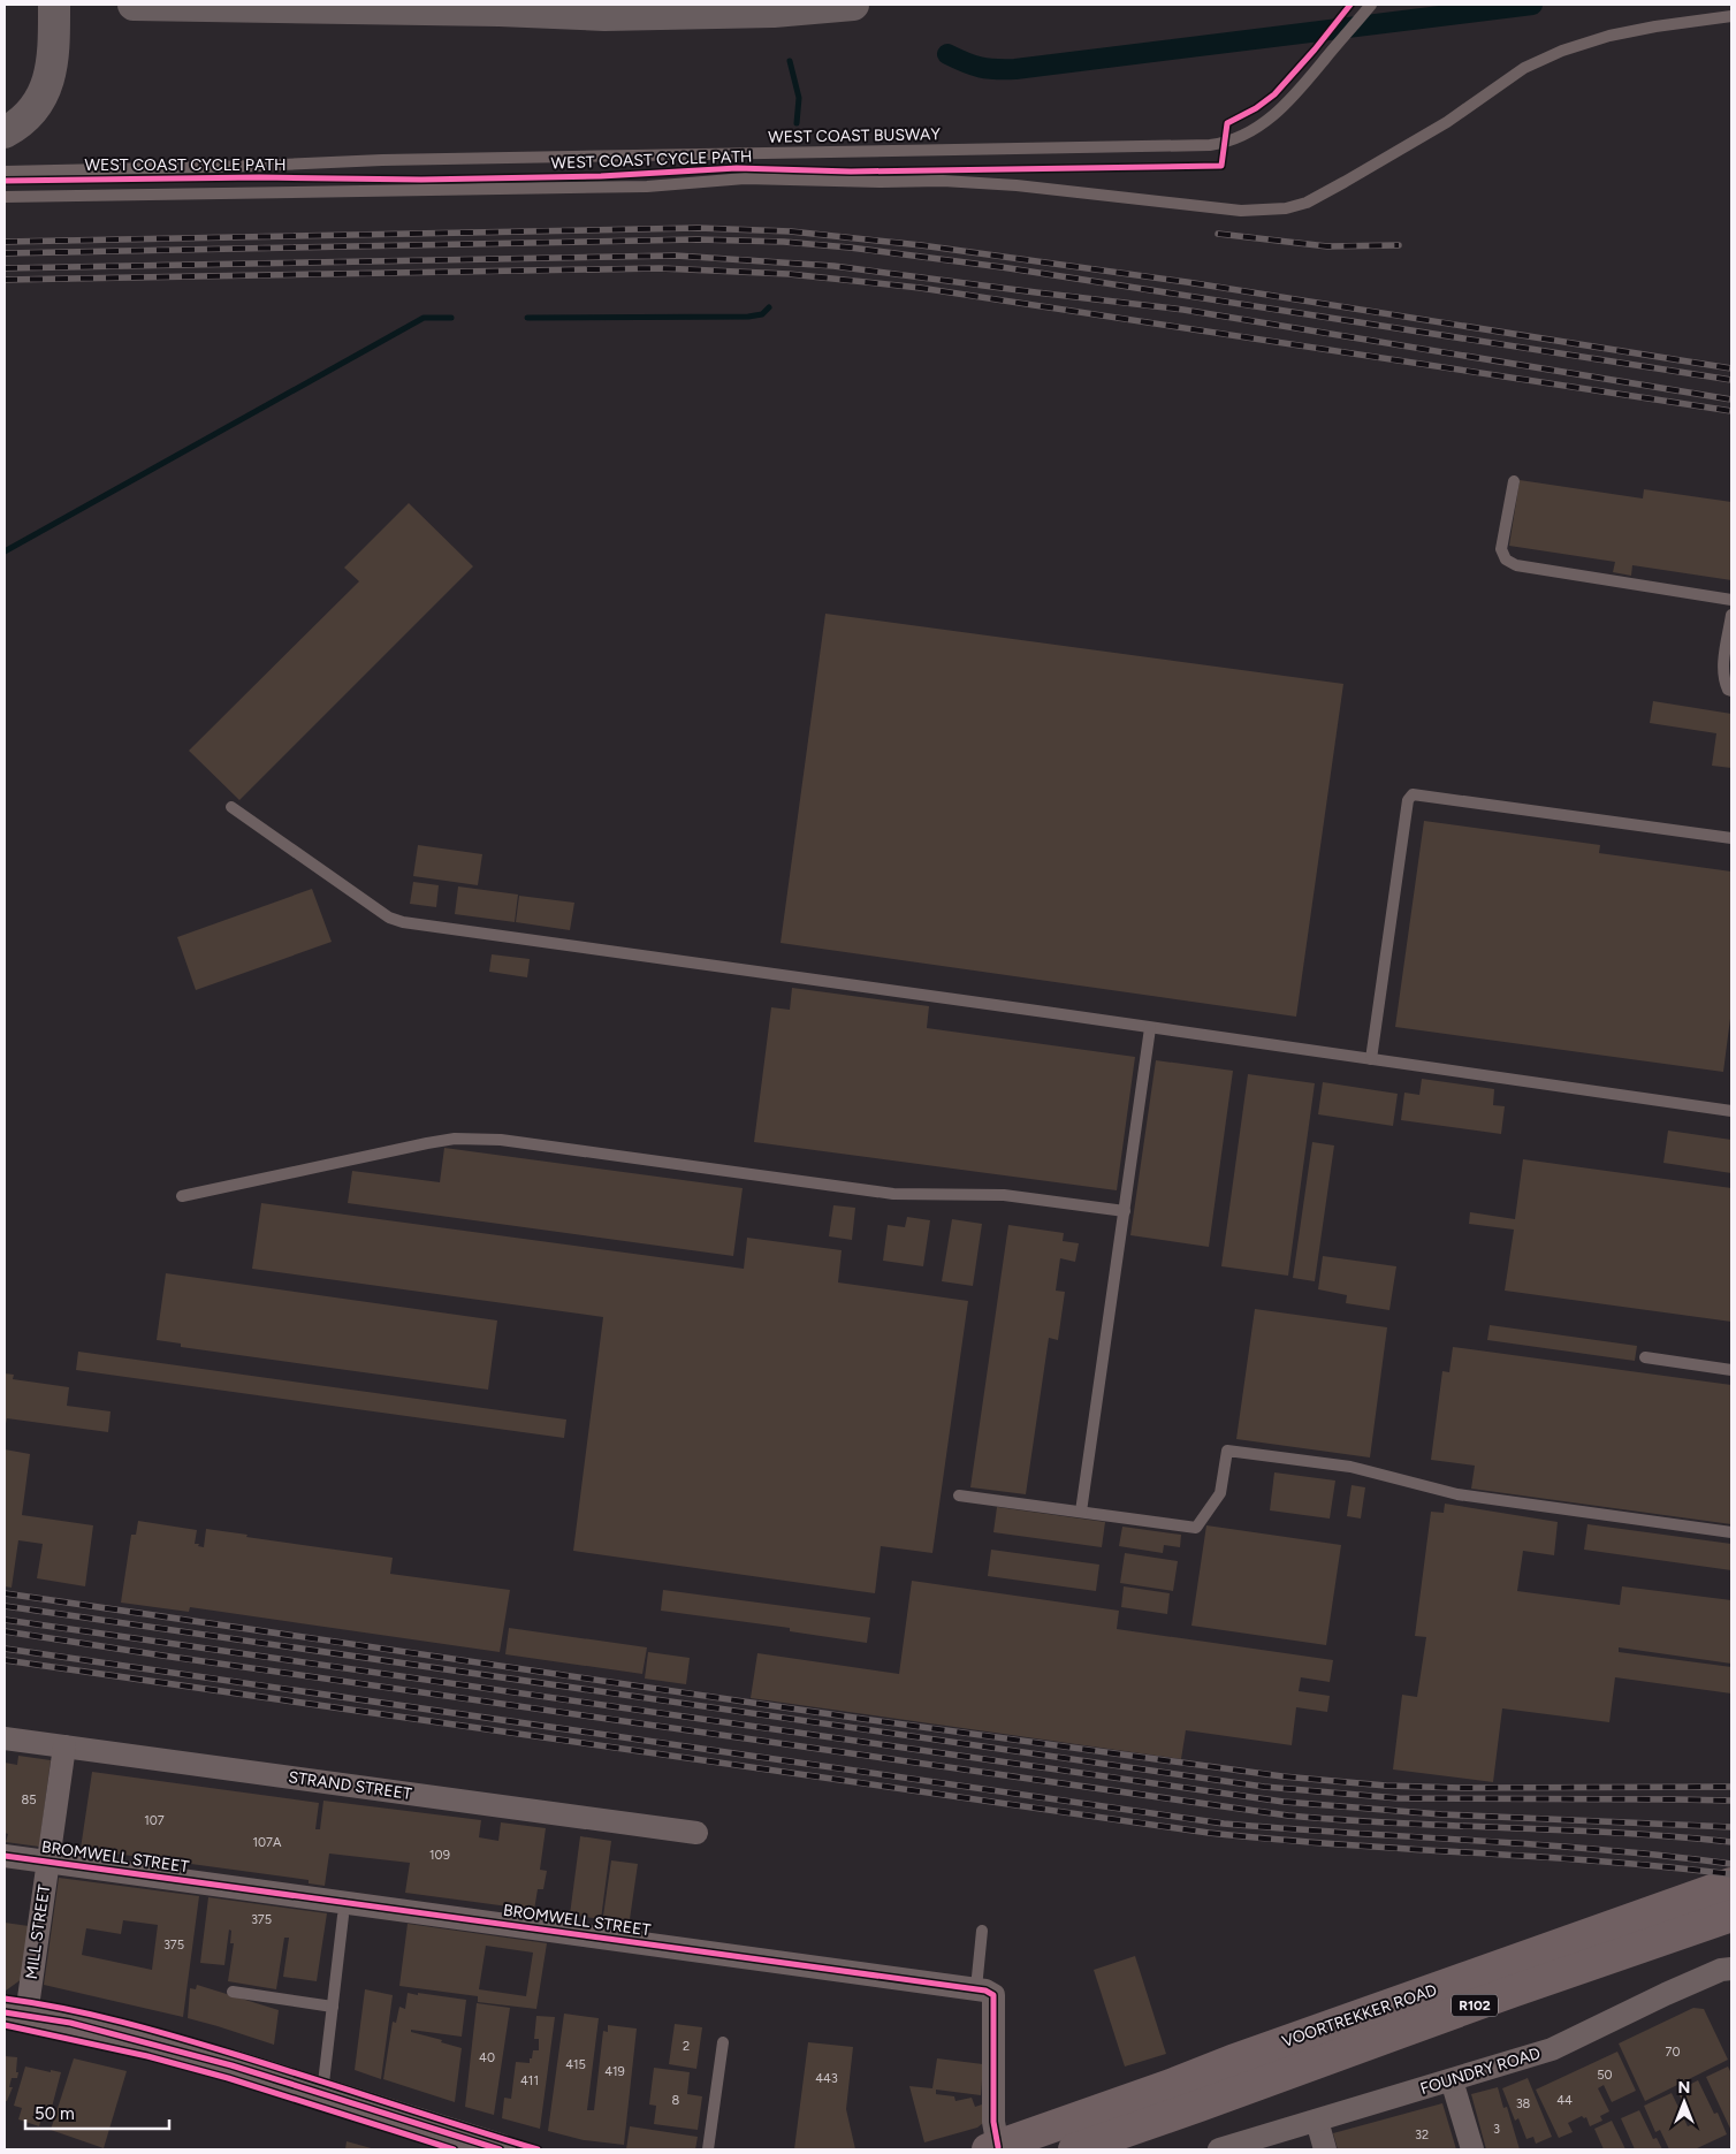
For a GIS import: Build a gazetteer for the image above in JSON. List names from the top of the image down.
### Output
{
  "streets": {
    "main road": ["R102", "VOORTREKKER ROAD"],
    "street": [
      "STRAND STREET",
      "BROMWELL STREET",
      "MILL STREET",
      "FOUNDRY ROAD"
    ],
    "lane": ["WEST COAST BUSWAY"],
    "cycle path": ["WEST COAST CYCLE PATH"]
  },
  "crossings": [
    ["STRAND STREET", "MILL STREET"],
    ["BROMWELL STREET", "MILL STREET"]
  ],
  "house_numbers": [
    "85",
    "107",
    "107A",
    "109",
    "375",
    "375",
    "2",
    "70",
    "40",
    "415",
    "419",
    "50",
    "443",
    "411",
    "8",
    "44",
    "38",
    "3",
    "32"
  ],
  "scale_bar": "50 m",
  "north": "top"
}
